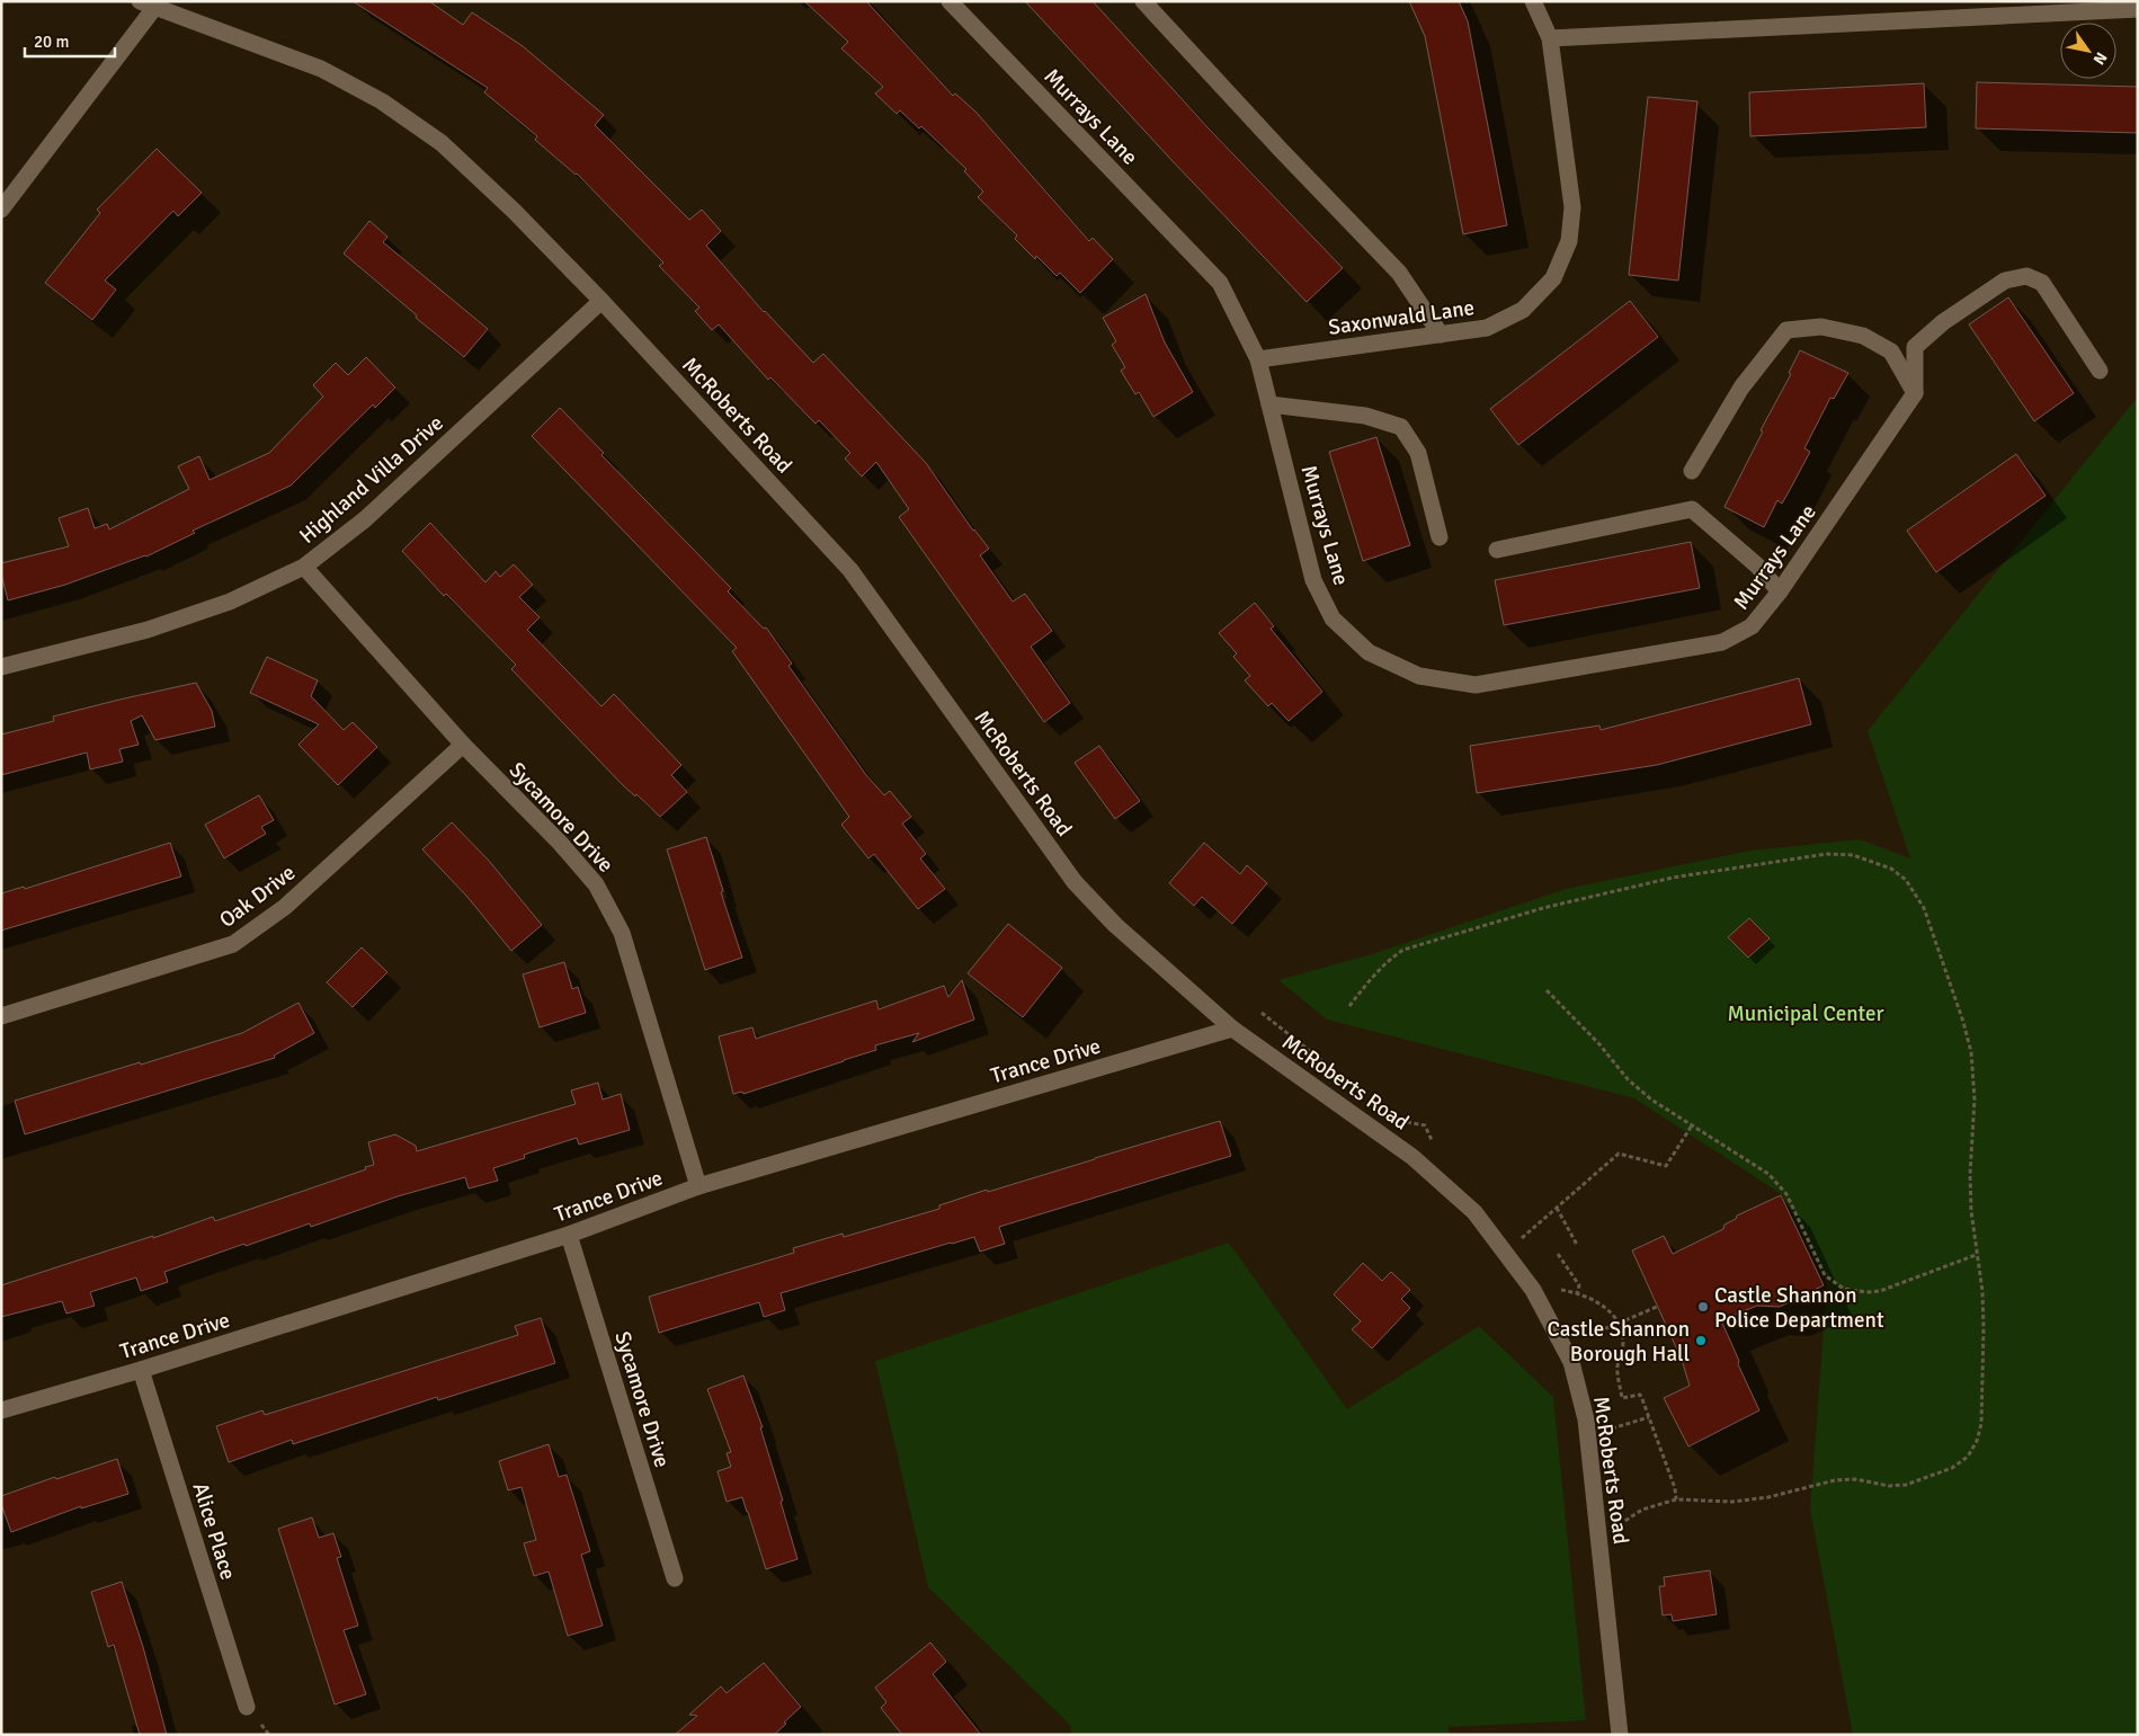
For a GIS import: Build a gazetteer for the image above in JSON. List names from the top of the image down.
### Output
{
  "streets": {
    "street": [
      "Murrays Lane",
      "Saxonwald Lane",
      "McRoberts Road",
      "Highland Villa Drive",
      "Sycamore Drive",
      "Oak Drive",
      "Trance Drive",
      "Alice Place"
    ]
  },
  "crossings": [
    ["Murrays Lane", "Saxonwald Lane"],
    ["McRoberts Road", "Highland Villa Drive"],
    ["McRoberts Road", "Trance Drive"],
    ["Highland Villa Drive", "Sycamore Drive"],
    ["Sycamore Drive", "Oak Drive"],
    ["Sycamore Drive", "Trance Drive"],
    ["Trance Drive", "Alice Place"]
  ],
  "parks": ["Municipal Center"],
  "places": ["Castle Shannon Police Department", "Castle Shannon Borough Hall"],
  "scale_bar": "20 m",
  "north": "bottom right"
}
